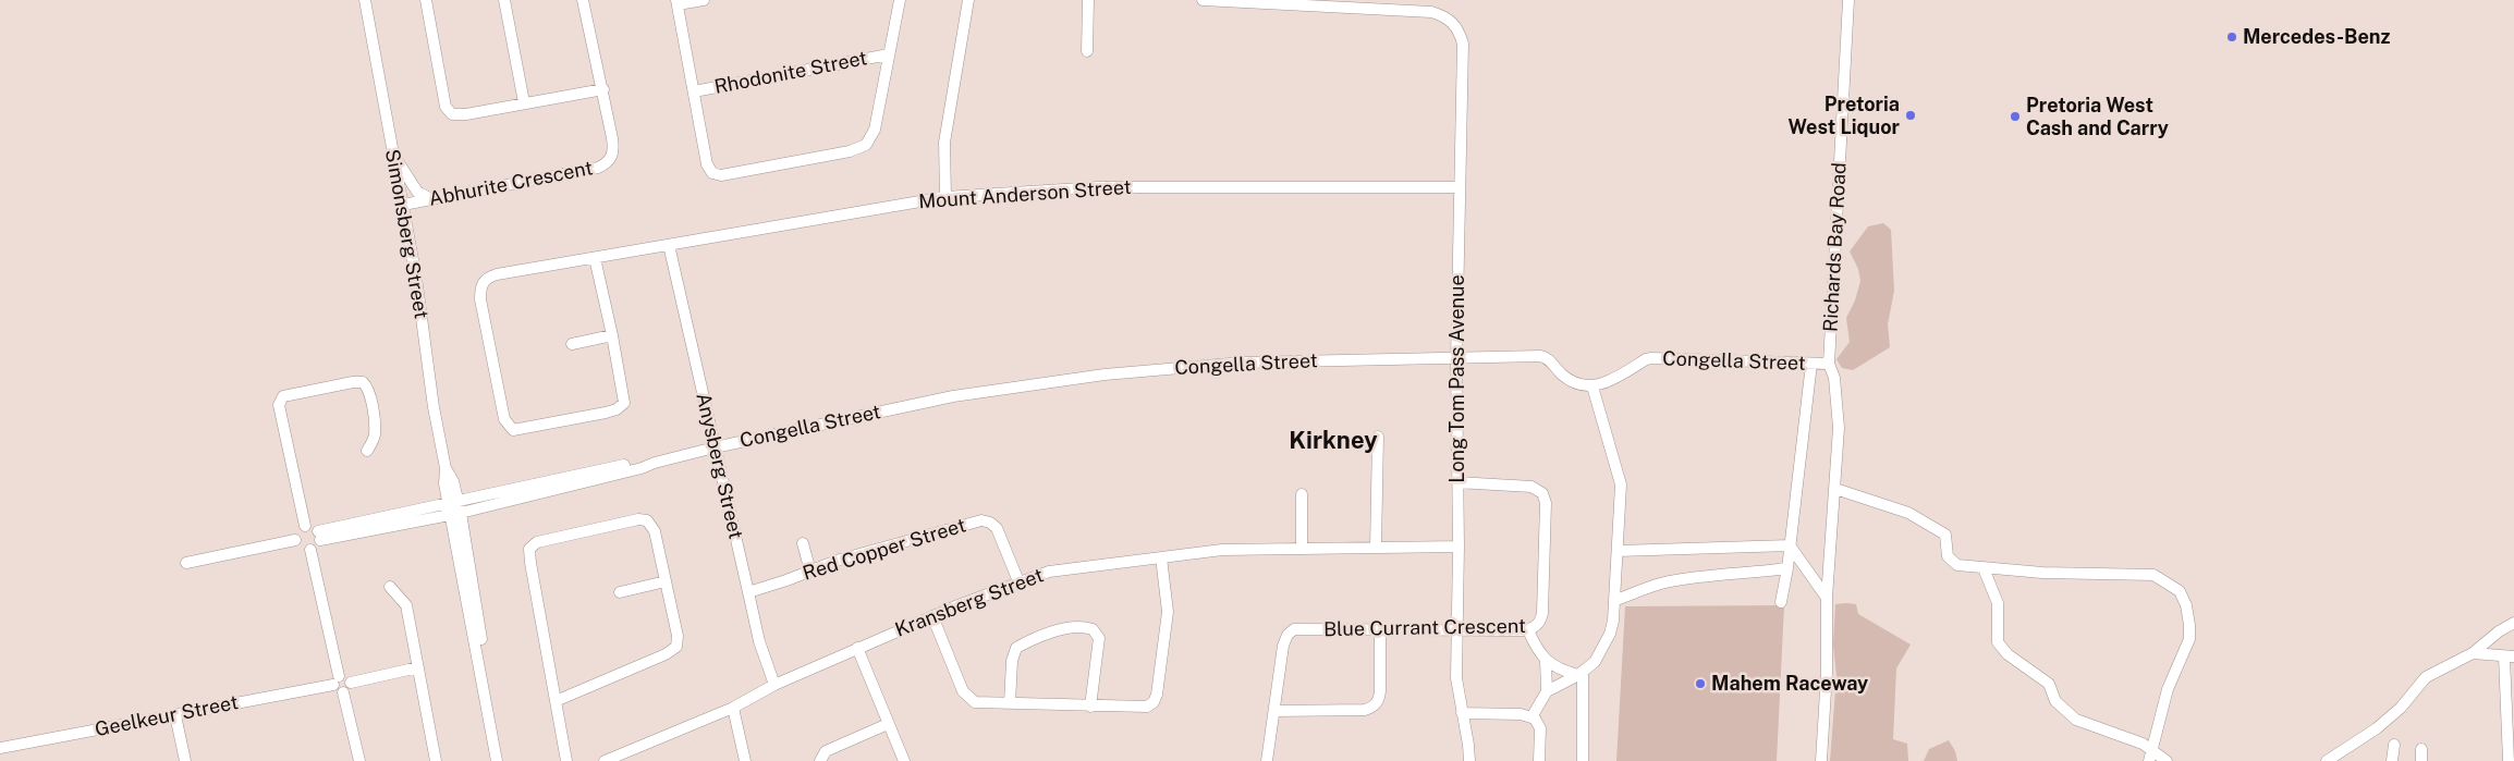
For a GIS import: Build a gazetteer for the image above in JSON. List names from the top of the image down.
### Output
{
  "streets": {
    "street": [
      "Rhodonite Street",
      "Abhurite Crescent",
      "Mount Anderson Street",
      "Simonsberg Street",
      "Richards Bay Road",
      "Congella Street",
      "Long Tom Pass Avenue",
      "Anysberg Street",
      "Red Copper Street",
      "Kransberg Street",
      "Blue Currant Crescent",
      "Geelkeur Street"
    ]
  },
  "crossings": [
    ["Abhurite Crescent", "Simonsberg Street"],
    ["Mount Anderson Street", "Long Tom Pass Avenue"],
    ["Mount Anderson Street", "Anysberg Street"],
    ["Simonsberg Street", "Congella Street"],
    ["Richards Bay Road", "Congella Street"],
    ["Congella Street", "Long Tom Pass Avenue"],
    ["Congella Street", "Anysberg Street"],
    ["Long Tom Pass Avenue", "Kransberg Street"],
    ["Long Tom Pass Avenue", "Blue Currant Crescent"],
    ["Anysberg Street", "Red Copper Street"],
    ["Anysberg Street", "Kransberg Street"],
    ["Red Copper Street", "Kransberg Street"]
  ],
  "districts": ["Kirkney"],
  "places": [
    "Mercedes-Benz",
    "Pretoria West Liquor",
    "Pretoria West Cash and Carry",
    "Mahem Raceway"
  ]
}
